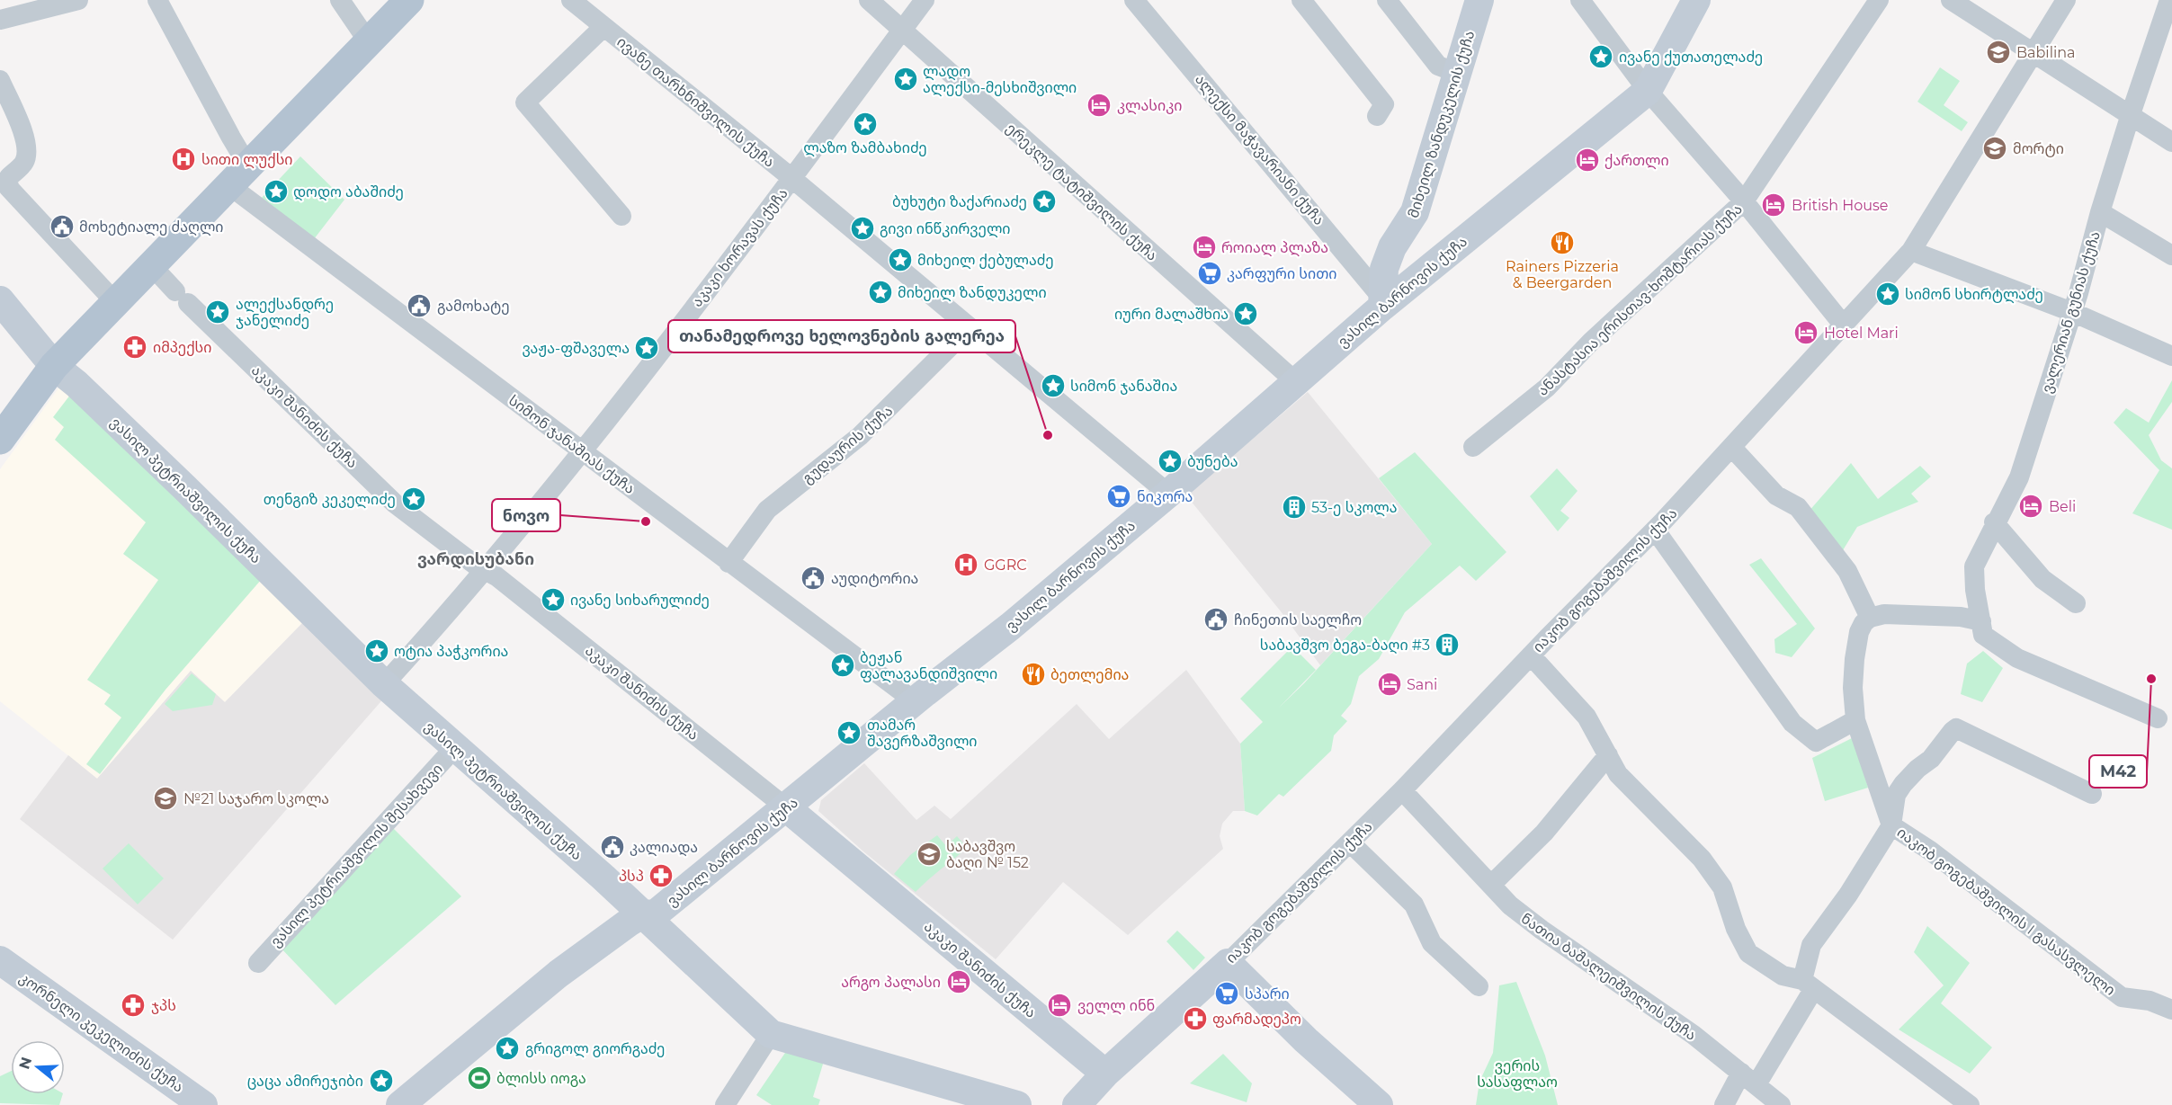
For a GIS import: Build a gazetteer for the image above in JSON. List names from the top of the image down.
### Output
{
  "streets": {
    "street": [
      "ივანე თარხნიშვილის ქუჩა",
      "მიხეილ ზანდუკელის ქუჩა",
      "ალექსი მაჭავარიანი ქუჩა",
      "ერეკლე ტატიშვილის ქუჩა",
      "აკაკი ხორავას ქუჩა",
      "ვასილ ბარნოვის ქუჩა",
      "ანასტასია ერისთავ-ხოშტარიას ქუჩა",
      "ვალერიან გუნიას ქუჩა",
      "აკაკი შანიძის ქუჩა",
      "სიმონ ჯანაშიას ქუჩა",
      "გუდაურის ქუჩა",
      "ვასილ პეტრიაშვილის ქუჩა",
      "იაკობ გოგებაშვილის ქუჩა",
      "ვასილ პეტრიაშვილის შესახვევი",
      "იაკობ გოგებაშვილის I გასასვლელი",
      "ნათია ბაშალეიშვილის ქუჩა",
      "კორნელი კეკელიძის ქუჩა"
    ]
  },
  "crossings": [
    ["ივანე თარხნიშვილის ქუჩა", "აკაკი ხორავას ქუჩა"],
    ["ივანე თარხნიშვილის ქუჩა", "ვასილ ბარნოვის ქუჩა"],
    ["ივანე თარხნიშვილის ქუჩა", "გუდაურის ქუჩა"],
    ["მიხეილ ზანდუკელის ქუჩა", "ალექსი მაჭავარიანი ქუჩა"],
    ["მიხეილ ზანდუკელის ქუჩა", "ვასილ ბარნოვის ქუჩა"],
    ["ალექსი მაჭავარიანი ქუჩა", "ვასილ ბარნოვის ქუჩა"],
    ["ერეკლე ტატიშვილის ქუჩა", "აკაკი ხორავას ქუჩა"],
    ["ერეკლე ტატიშვილის ქუჩა", "ვასილ ბარნოვის ქუჩა"],
    ["აკაკი ხორავას ქუჩა", "აკაკი შანიძის ქუჩა"],
    ["აკაკი ხორავას ქუჩა", "სიმონ ჯანაშიას ქუჩა"],
    ["აკაკი ხორავას ქუჩა", "ვასილ პეტრიაშვილის ქუჩა"],
    ["ვასილ ბარნოვის ქუჩა", "აკაკი შანიძის ქუჩა"],
    ["ვასილ ბარნოვის ქუჩა", "სიმონ ჯანაშიას ქუჩა"],
    ["ვასილ ბარნოვის ქუჩა", "ვასილ პეტრიაშვილის ქუჩა"],
    ["აკაკი შანიძის ქუჩა", "იაკობ გოგებაშვილის ქუჩა"],
    ["სიმონ ჯანაშიას ქუჩა", "გუდაურის ქუჩა"],
    ["ვასილ პეტრიაშვილის ქუჩა", "ვასილ პეტრიაშვილის შესახვევი"],
    ["იაკობ გოგებაშვილის ქუჩა", "ნათია ბაშალეიშვილის ქუჩა"]
  ],
  "districts": ["ვარდისუბანი"],
  "parks": ["ვერის სასაფლაო"],
  "places": {
    "school or university": [
      "Babilina",
      "მორტი",
      "№21 საჯარო სკოლა",
      "საბავშვო ბაღი № 152"
    ],
    "place": [
      "ივანე ქუთათელაძე",
      "ლადო ალექსი-მესხიშვილი",
      "ლაზო ზამბახიძე",
      "დოდო აბაშიძე",
      "ბუხუტი ზაქარიაძე",
      "გივი ინწკირველი",
      "მიხეილ ქებულაძე",
      "მიხეილ ზანდუკელი",
      "სიმონ სხირტლაძე",
      "ალექსანდრე ჯანელიძე",
      "იური მალაშხია",
      "ვაჟა-ფშაველა",
      "სიმონ ჯანაშია",
      "ბუნება",
      "თენგიზ კეკელიძე",
      "ივანე სიხარულიძე",
      "ოტია პაჭკორია",
      "ბეჟან ფალავანდიშვილი",
      "თამარ შავერზაშვილი",
      "გრიგოლ გიორგაძე",
      "ცაცა ამირეჯიბი"
    ],
    "hotel": [
      "კლასიკი",
      "ქართლი",
      "British House",
      "როიალ პლაზა",
      "Hotel Mari",
      "Beli",
      "Sani",
      "არგო პალასი",
      "ველლ ინნ"
    ],
    "hospital": ["სითი ლუქსი", "GGRC"],
    "public building": [
      "მოხეტიალე ძაღლი",
      "გამოხატე",
      "აუდიტორია",
      "ჩინეთის საელჩო",
      "კალიადა"
    ],
    "restaurant": ["Rainers Pizzeria & Beergarden", "ბეთლემია"],
    "supermarket": ["კარფური სითი", "ნიკორა", "სპარი"],
    "pharmacy": [
      "იმპექსი",
      "პსპ",
      "ჯპს",
      "ფარმადეპო"
    ],
    "other": ["თანამედროვე ხელოვნების გალერეა", "ნოვო", "M42"],
    "building": ["53-ე სკოლა", "საბავშვო ბეგა-ბაღი #3"],
    "sports": ["ბლისს იოგა"]
  },
  "north": "left"
}
